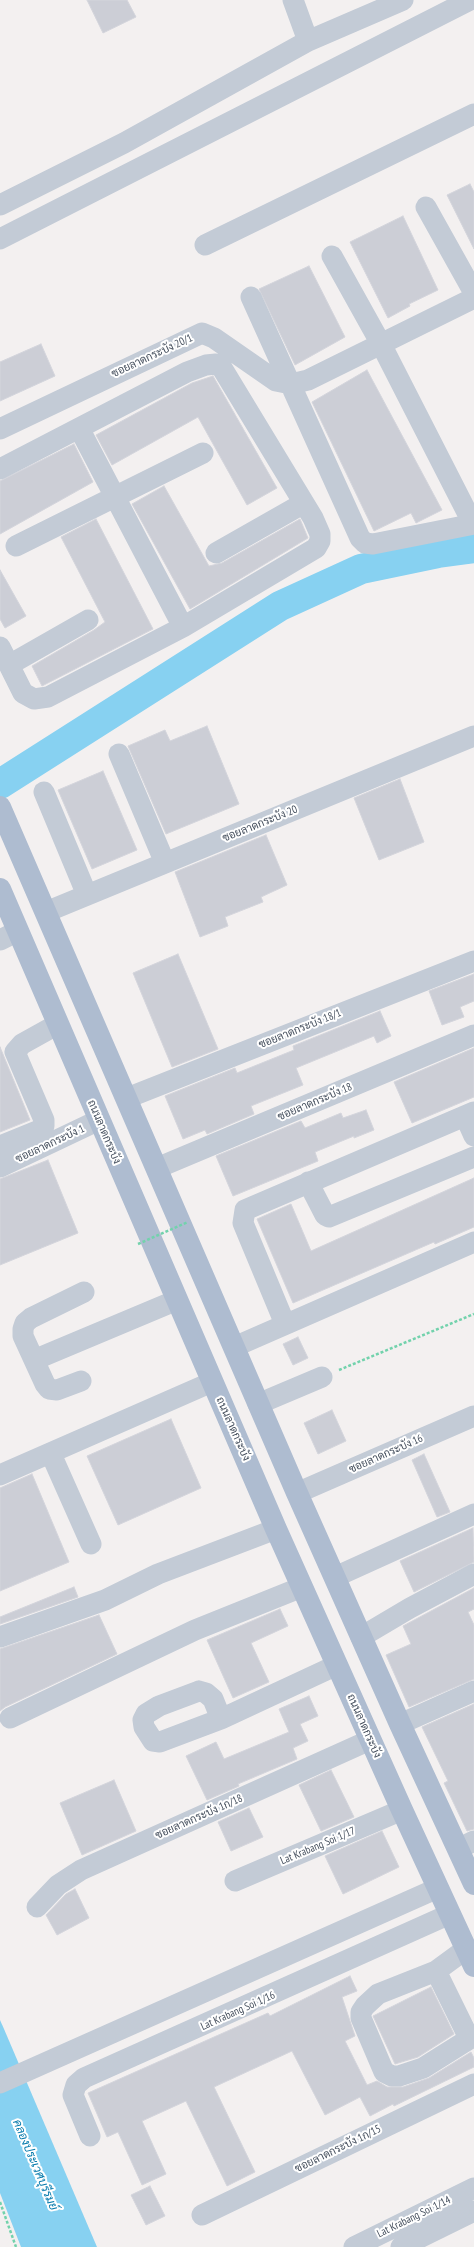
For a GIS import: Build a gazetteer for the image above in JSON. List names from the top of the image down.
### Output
{
  "streets": {
    "main road": ["ถนนลาดกระบัง"],
    "street": [
      "ซอยลาดกระบัง 20/1",
      "ซอยลาดกระบัง 20",
      "ซอยลาดกระบัง 18/1",
      "ซอยลาดกระบัง 18",
      "ซอยลาดกระบัง 1",
      "ซอยลาดกระบัง 16",
      "ซอยลาดกระบัง 1ก/18",
      "Lat Krabang Soi 1/17",
      "Lat Krabang Soi 1/16",
      "ซอยลาดกระบัง 1ก/15",
      "Lat Krabang Soi 1/14"
    ]
  },
  "crossings": [
    ["ถนนลาดกระบัง", "ซอยลาดกระบัง 1"],
    ["ถนนลาดกระบัง", "ซอยลาดกระบัง 1ก/18"],
    ["ถนนลาดกระบัง", "Lat Krabang Soi 1/17"],
    ["ถนนลาดกระบัง", "Lat Krabang Soi 1/16"]
  ],
  "water": ["คลองประเวศบุรีรมย์"]
}
